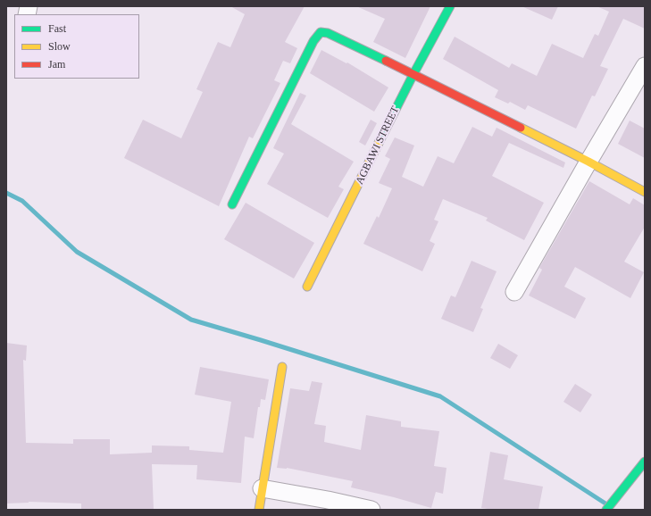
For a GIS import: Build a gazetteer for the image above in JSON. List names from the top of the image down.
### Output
{
  "streets": {
    "street": ["AGBAWI STREET"]
  },
  "legend": ["Fast", "Slow", "Jam"]
}
